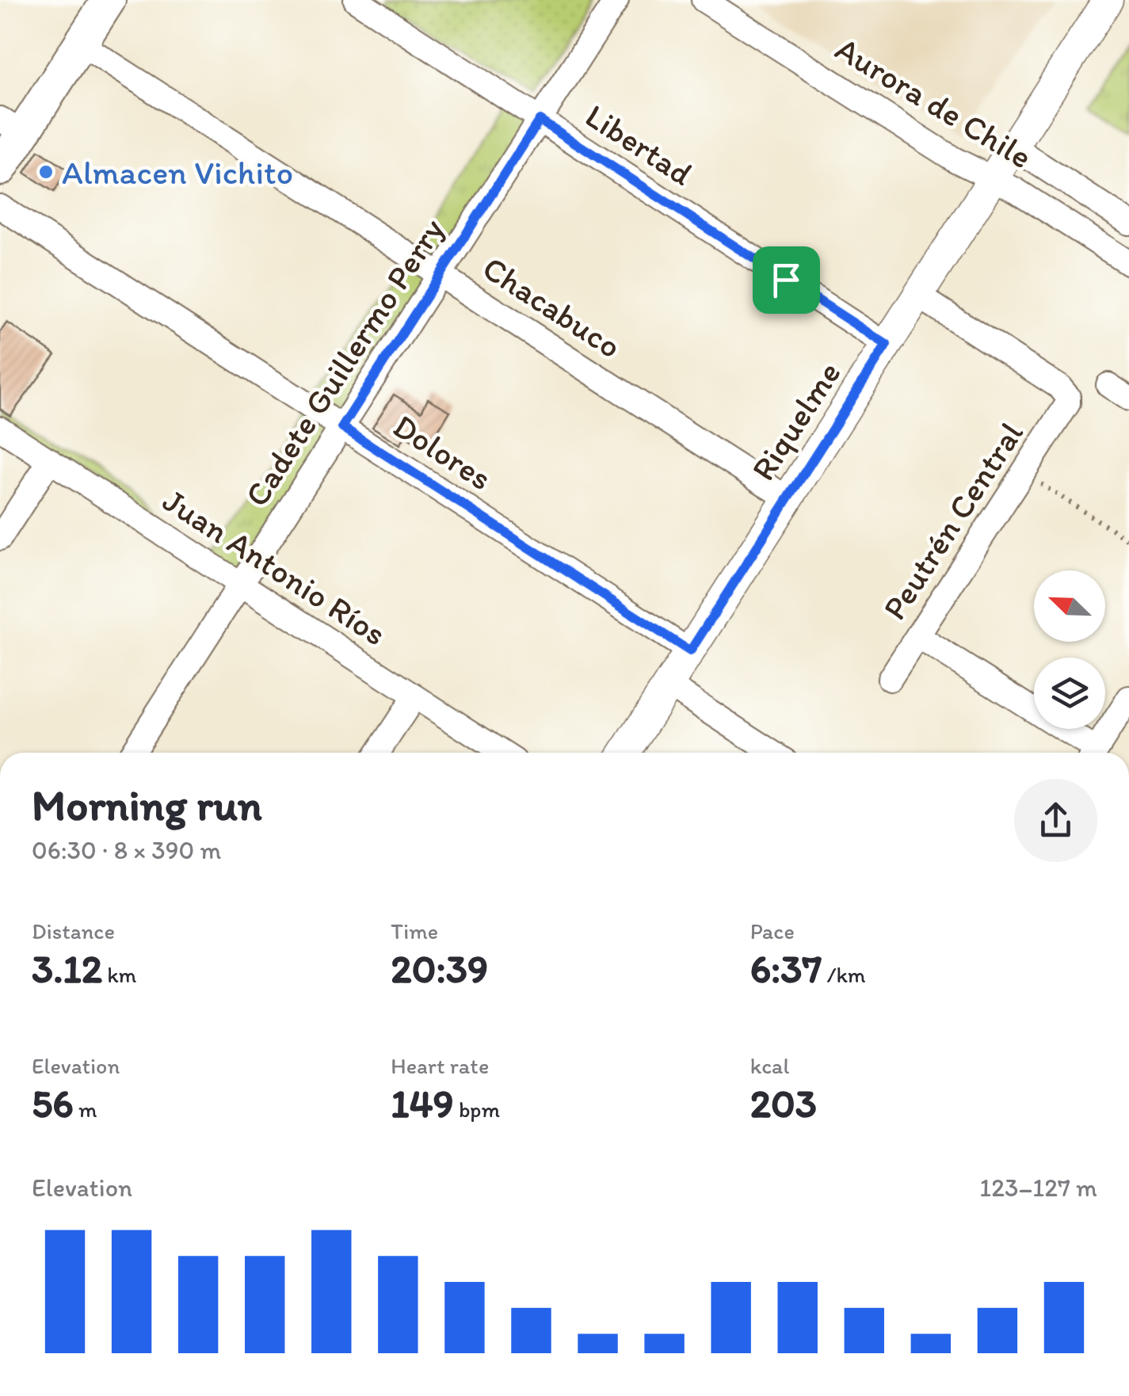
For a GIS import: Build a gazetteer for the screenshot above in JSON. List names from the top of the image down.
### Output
{
  "streets": {
    "street": [
      "Aurora de Chile",
      "Libertad",
      "Chacabuco",
      "Cadete Guillermo Perry",
      "Riquelme",
      "Dolores",
      "Peutrén Central",
      "Juan Antonio Ríos"
    ]
  },
  "crossings": [
    ["Aurora de Chile", "Riquelme"],
    ["Libertad", "Cadete Guillermo Perry"],
    ["Libertad", "Riquelme"],
    ["Chacabuco", "Cadete Guillermo Perry"],
    ["Chacabuco", "Riquelme"],
    ["Cadete Guillermo Perry", "Dolores"],
    ["Cadete Guillermo Perry", "Juan Antonio Ríos"],
    ["Riquelme", "Dolores"],
    ["Riquelme", "Peutrén Central"]
  ],
  "places": ["Almacen Vichito"],
  "north": "top left",
  "page": {
    "heading": ["Morning run", "06:30 · 8 × 390 m"],
    "stats": [
      ["Distance", "3.12 km"],
      ["Time", "20:39"],
      ["Pace", "6:37 /km"],
      ["Elevation", "56 m"],
      ["Heart rate", "149 bpm"],
      ["kcal", "203"]
    ],
    "chart": ["Elevation", "123–127 m"]
  }
}
